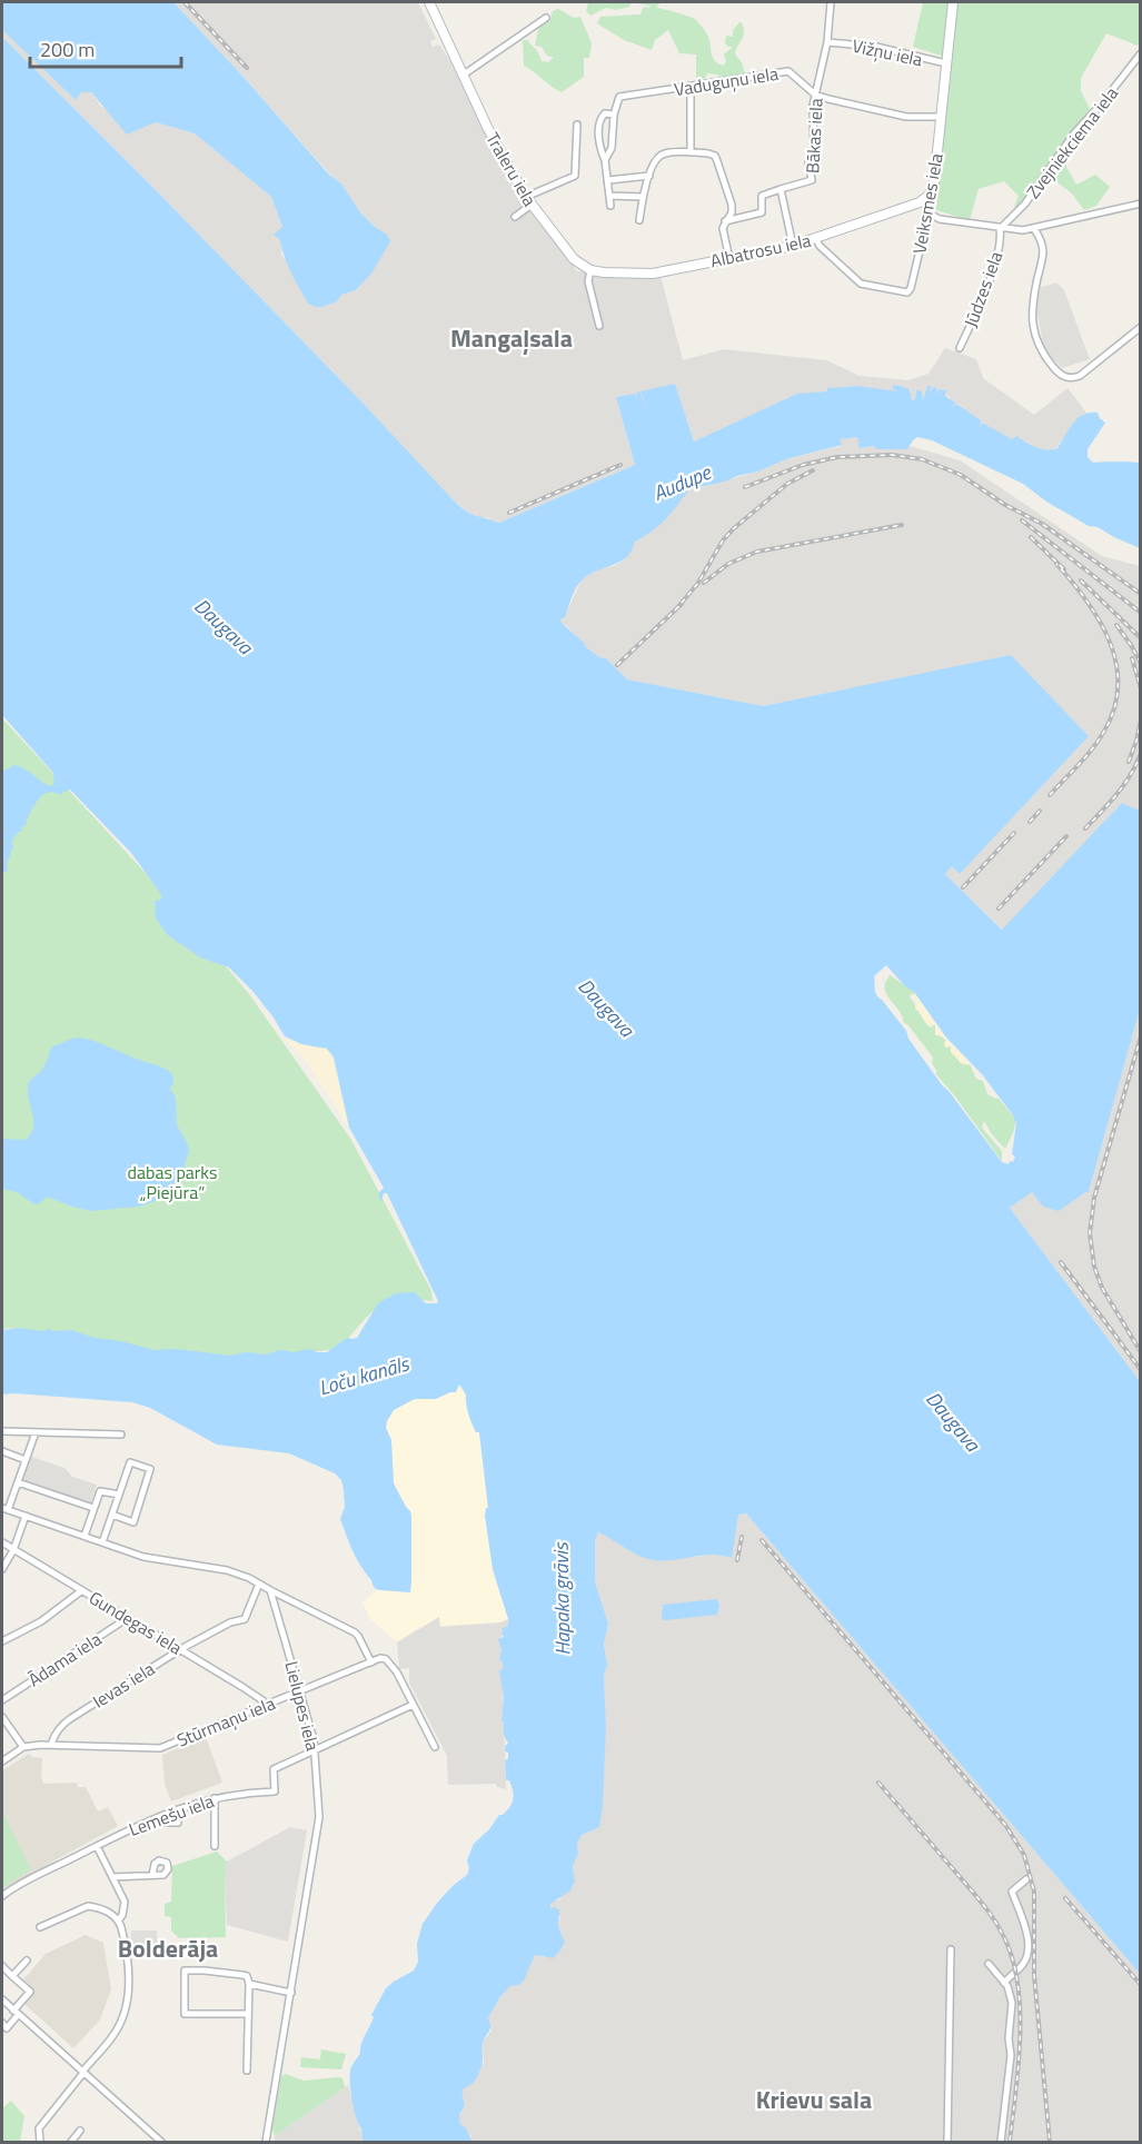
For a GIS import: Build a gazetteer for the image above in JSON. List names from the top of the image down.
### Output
{
  "streets": {
    "main road": ["Traleru iela", "Veiksmes iela", "Albatrosu iela"],
    "street": [
      "Vižņu iela",
      "Vaduguņu iela",
      "Bākas iela",
      "Zvejniekciema iela",
      "Jūdzes iela",
      "Gundegas iela",
      "Ādama iela",
      "Ievas iela",
      "Lielupes iela",
      "Stūrmaņu iela",
      "Lemešu iela"
    ]
  },
  "crossings": [
    ["Vižņu iela", "Bākas iela"],
    ["Vižņu iela", "Veiksmes iela"],
    ["Vaduguņu iela", "Bākas iela"],
    ["Vaduguņu iela", "Veiksmes iela"],
    ["Bākas iela", "Albatrosu iela"],
    ["Zvejniekciema iela", "Jūdzes iela"],
    ["Traleru iela", "Albatrosu iela"],
    ["Veiksmes iela", "Albatrosu iela"],
    ["Gundegas iela", "Ādama iela"],
    ["Gundegas iela", "Ievas iela"],
    ["Gundegas iela", "Stūrmaņu iela"],
    ["Ievas iela", "Stūrmaņu iela"],
    ["Lielupes iela", "Stūrmaņu iela"],
    ["Lielupes iela", "Lemešu iela"]
  ],
  "districts": ["Mangaļsala", "Bolderāja", "Krievu sala"],
  "water": [
    "Audupe",
    "Daugava",
    "Loču kanāls",
    "Hapaka grāvis"
  ],
  "parks": ["dabas parks „Piejūra”"],
  "scale_bar": "200 m"
}
